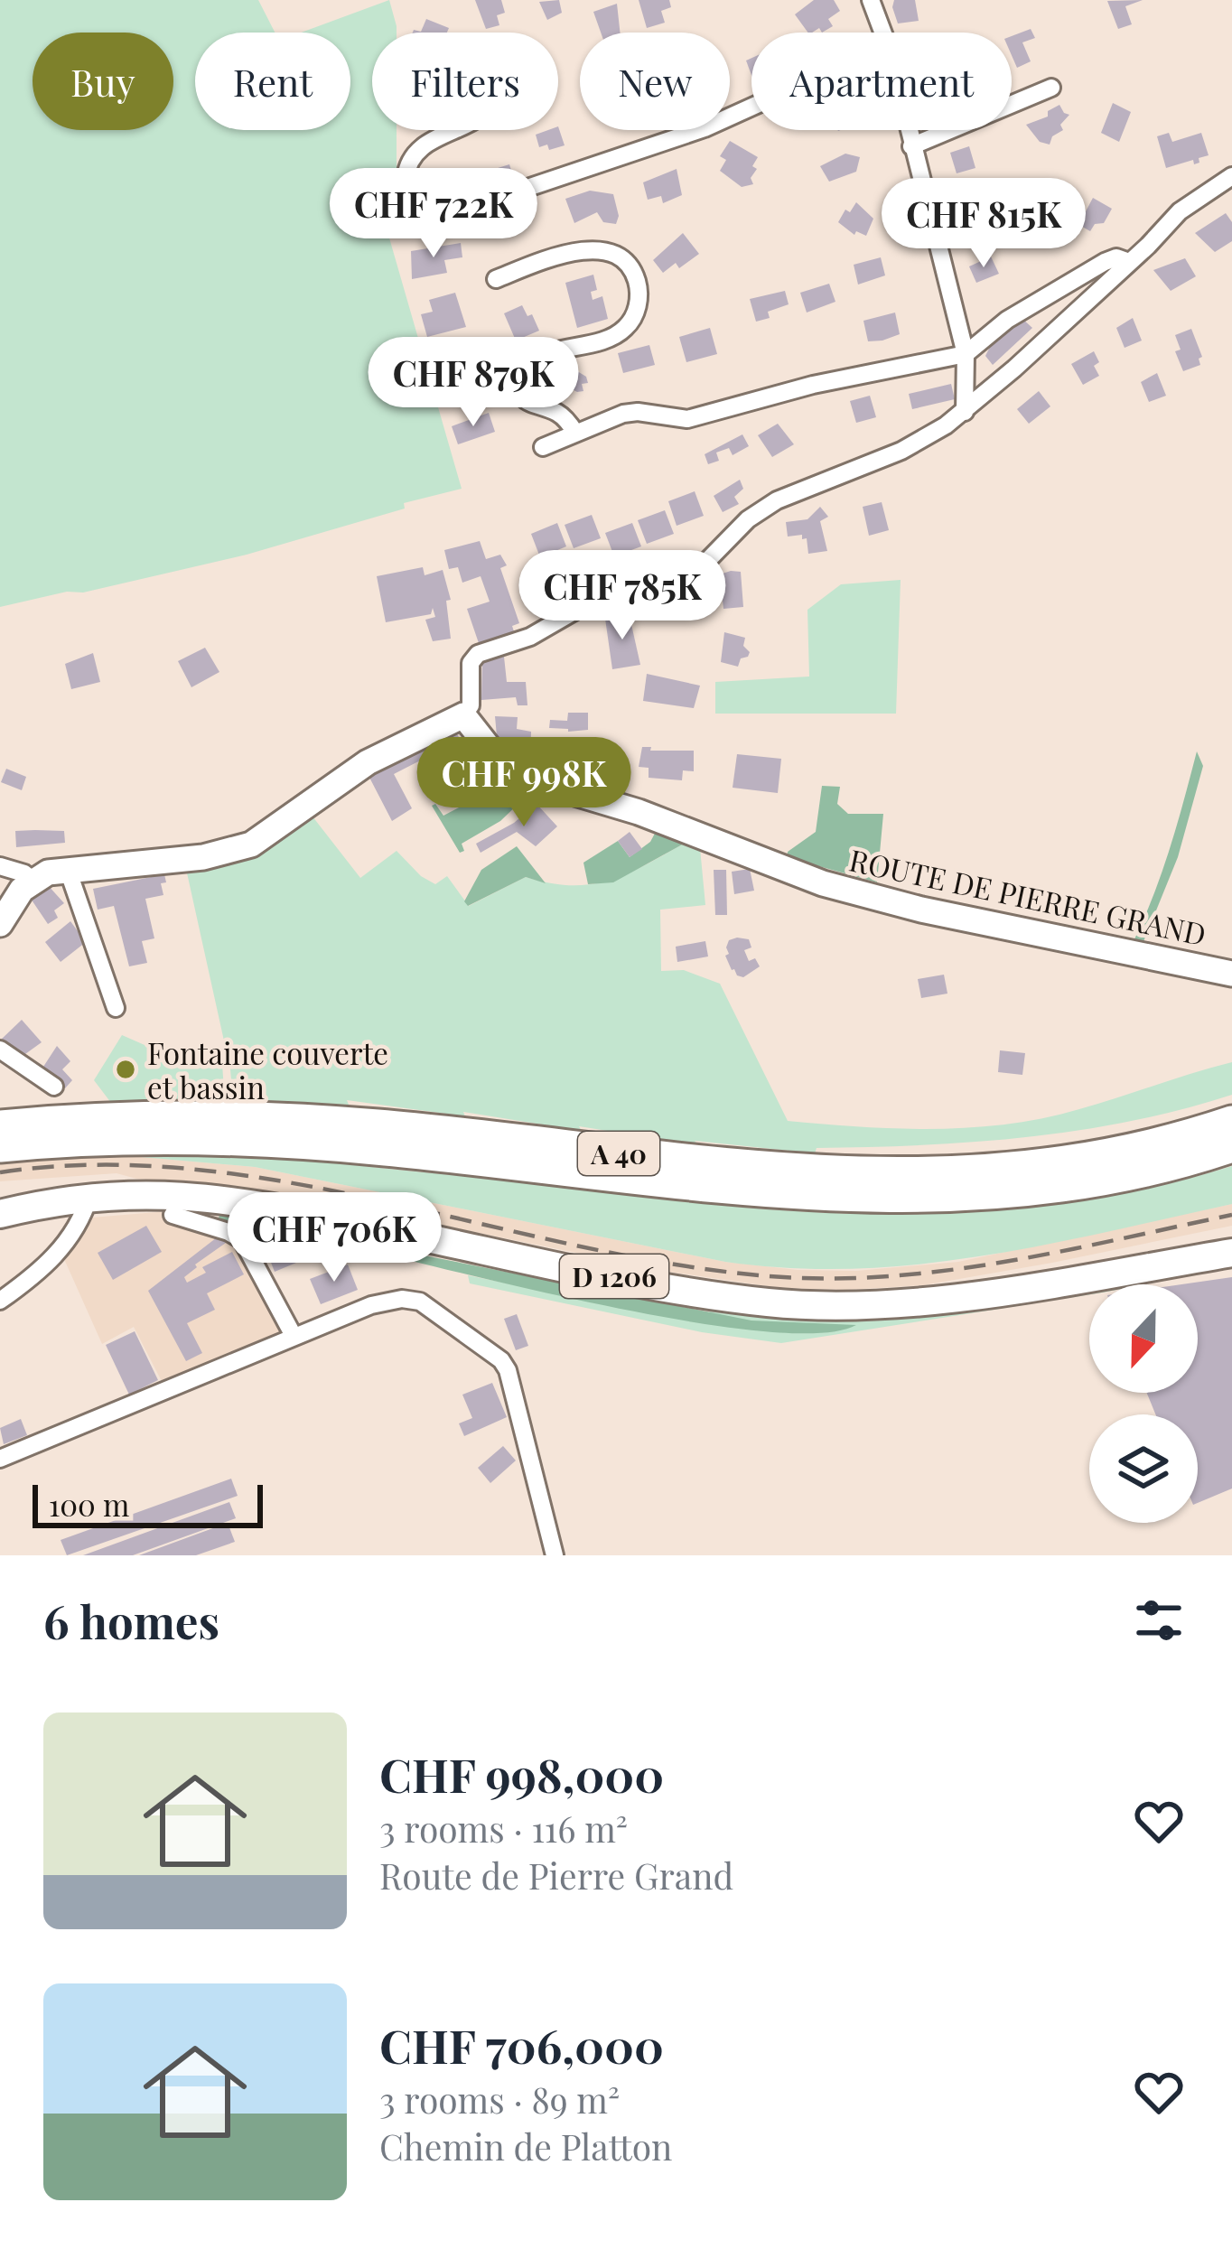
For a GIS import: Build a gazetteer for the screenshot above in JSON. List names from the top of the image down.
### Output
{
  "streets": {
    "highway": ["A 40"],
    "main road": ["D 1206"],
    "street": ["ROUTE DE PIERRE GRAND"]
  },
  "places": ["Fontaine couverte et bassin"],
  "scale_bar": "100 m",
  "north": "bottom",
  "page": {
    "chip": [
      "Buy",
      "Rent",
      "Filters",
      "New",
      "Apartment"
    ],
    "price": [
      "CHF 722K",
      "CHF 815K",
      "CHF 879K",
      "CHF 785K",
      "CHF 998K",
      "CHF 706K"
    ],
    "scale": "100 m",
    "heading": "6 homes",
    "list": [
      {
        "name": "CHF 998,000",
        "note": "3 rooms · 116 m² · Route de Pierre Grand"
      },
      {
        "name": "CHF 706,000",
        "note": "3 rooms · 89 m² · Chemin de Platton"
      }
    ]
  }
}
